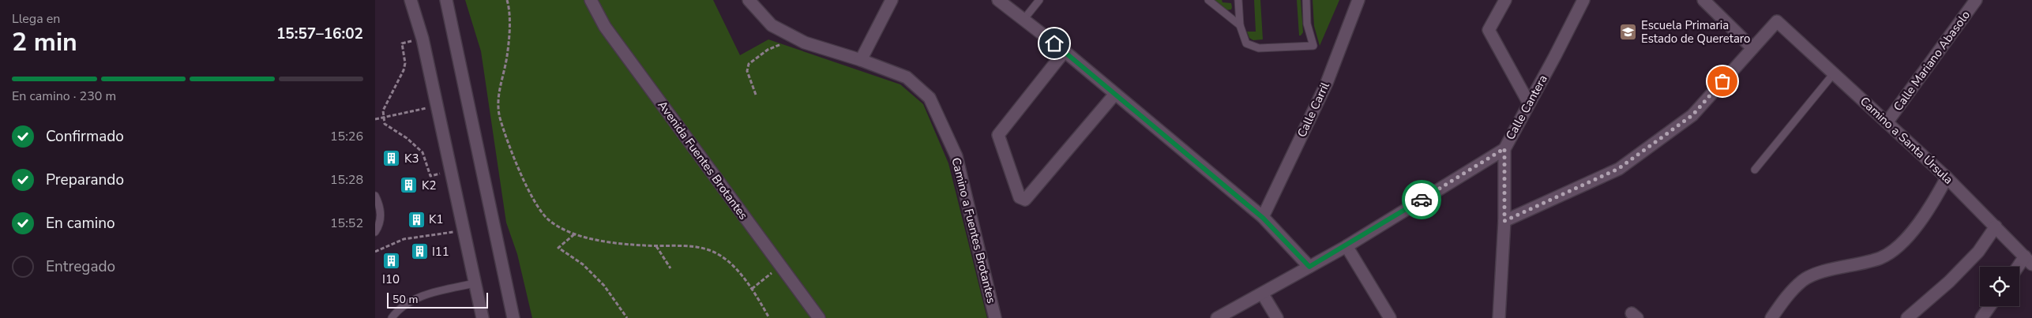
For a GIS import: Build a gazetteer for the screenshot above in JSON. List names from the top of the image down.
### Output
{
  "streets": {
    "street": [
      "Calle Mariano Abasolo",
      "Calle Cantera",
      "Calle Carril",
      "Camino a Santa Úrsula",
      "Avenida Fuentes Brotantes",
      "Camino a Fuentes Brotantes"
    ]
  },
  "crossings": [
    ["Calle Mariano Abasolo", "Camino a Santa Úrsula"]
  ],
  "places": {
    "school or university": ["Escuela Primaria Estado de Queretaro"],
    "building": [
      "K3",
      "K2",
      "K1",
      "I11",
      "I10"
    ]
  },
  "scale_bar": "50 m",
  "page": {
    "heading": ["2 min", "Llega en", "15:57–16:02"],
    "bar": "En camino · 230 m",
    "list": [
      ["Confirmado", "15:26"],
      ["Preparando", "15:28"],
      ["En camino", "15:52"],
      "Entregado"
    ],
    "scale": "50 m"
  }
}
